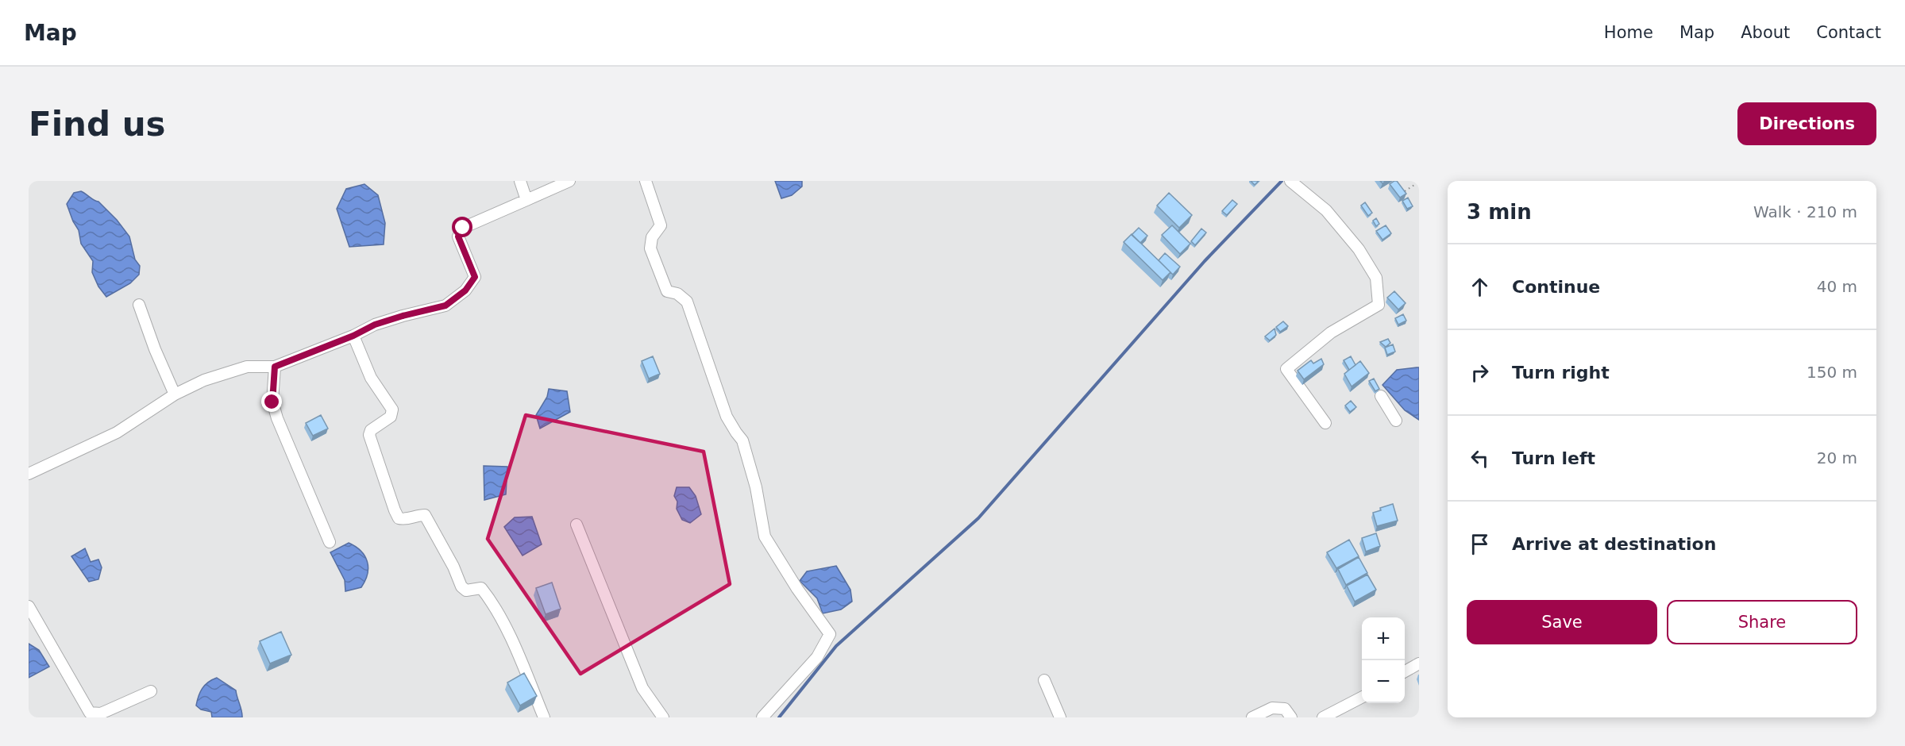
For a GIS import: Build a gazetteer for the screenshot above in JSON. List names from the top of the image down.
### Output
{
  "page": {
    "header": "Map",
    "nav": [
      "Home",
      "Map",
      "About",
      "Contact"
    ],
    "buttons": [
      "Directions",
      ["Save", "Share"]
    ],
    "title": "Find us",
    "heading": ["3 min", "Walk · 210 m"],
    "list": [
      ["Continue", "40 m"],
      ["Turn right", "150 m"],
      ["Turn left", "20 m"],
      "Arrive at destination"
    ],
    "map_buttons": ["+", "−"]
  }
}
